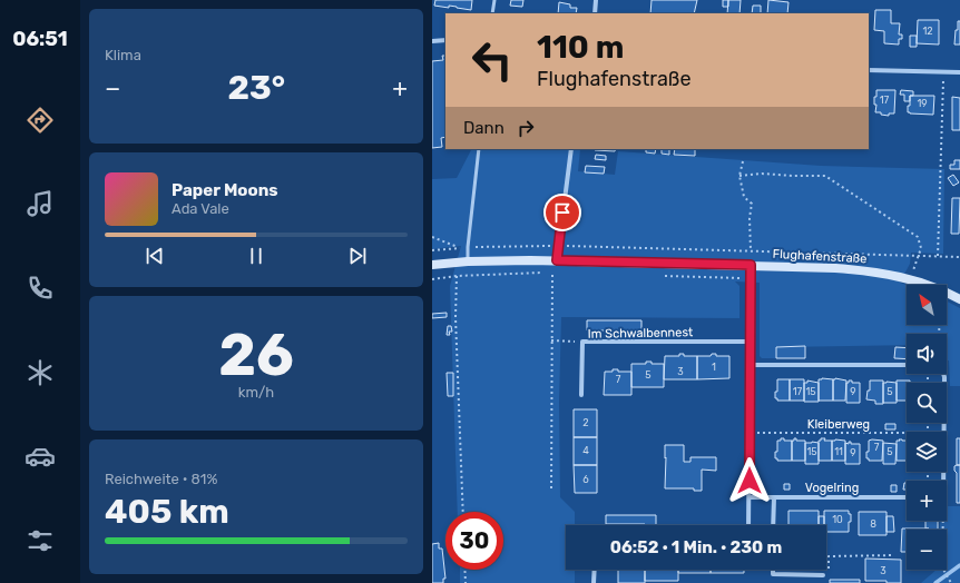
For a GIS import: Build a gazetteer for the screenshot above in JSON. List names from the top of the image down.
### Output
{
  "streets": {
    "street": ["Flughafenstraße", "Im Schwalbennest", "Vogelring"],
    "path": ["Kleiberweg"]
  },
  "house_numbers": [
    "12",
    "17",
    "19",
    "1",
    "3",
    "5",
    "7",
    "17",
    "15",
    "9",
    "5",
    "2",
    "7",
    "4",
    "15",
    "11",
    "5",
    "9",
    "6",
    "10",
    "8",
    "3"
  ],
  "north": "top left",
  "page": {
    "tabs": "06:51",
    "tile": [
      "Klima",
      ["26", "km/h"],
      ["Reichweite · 81%", "405 km"]
    ],
    "turn": ["110 m", "Flughafenstraße"],
    "heat": ["−", "23°", "+"],
    "then": "Dann",
    "song": ["Paper Moons", "Ada Vale"],
    "map_buttons": ["+", "−"],
    "limit": "30",
    "trip": "06:52 · 1 Min. · 230 m"
  }
}
